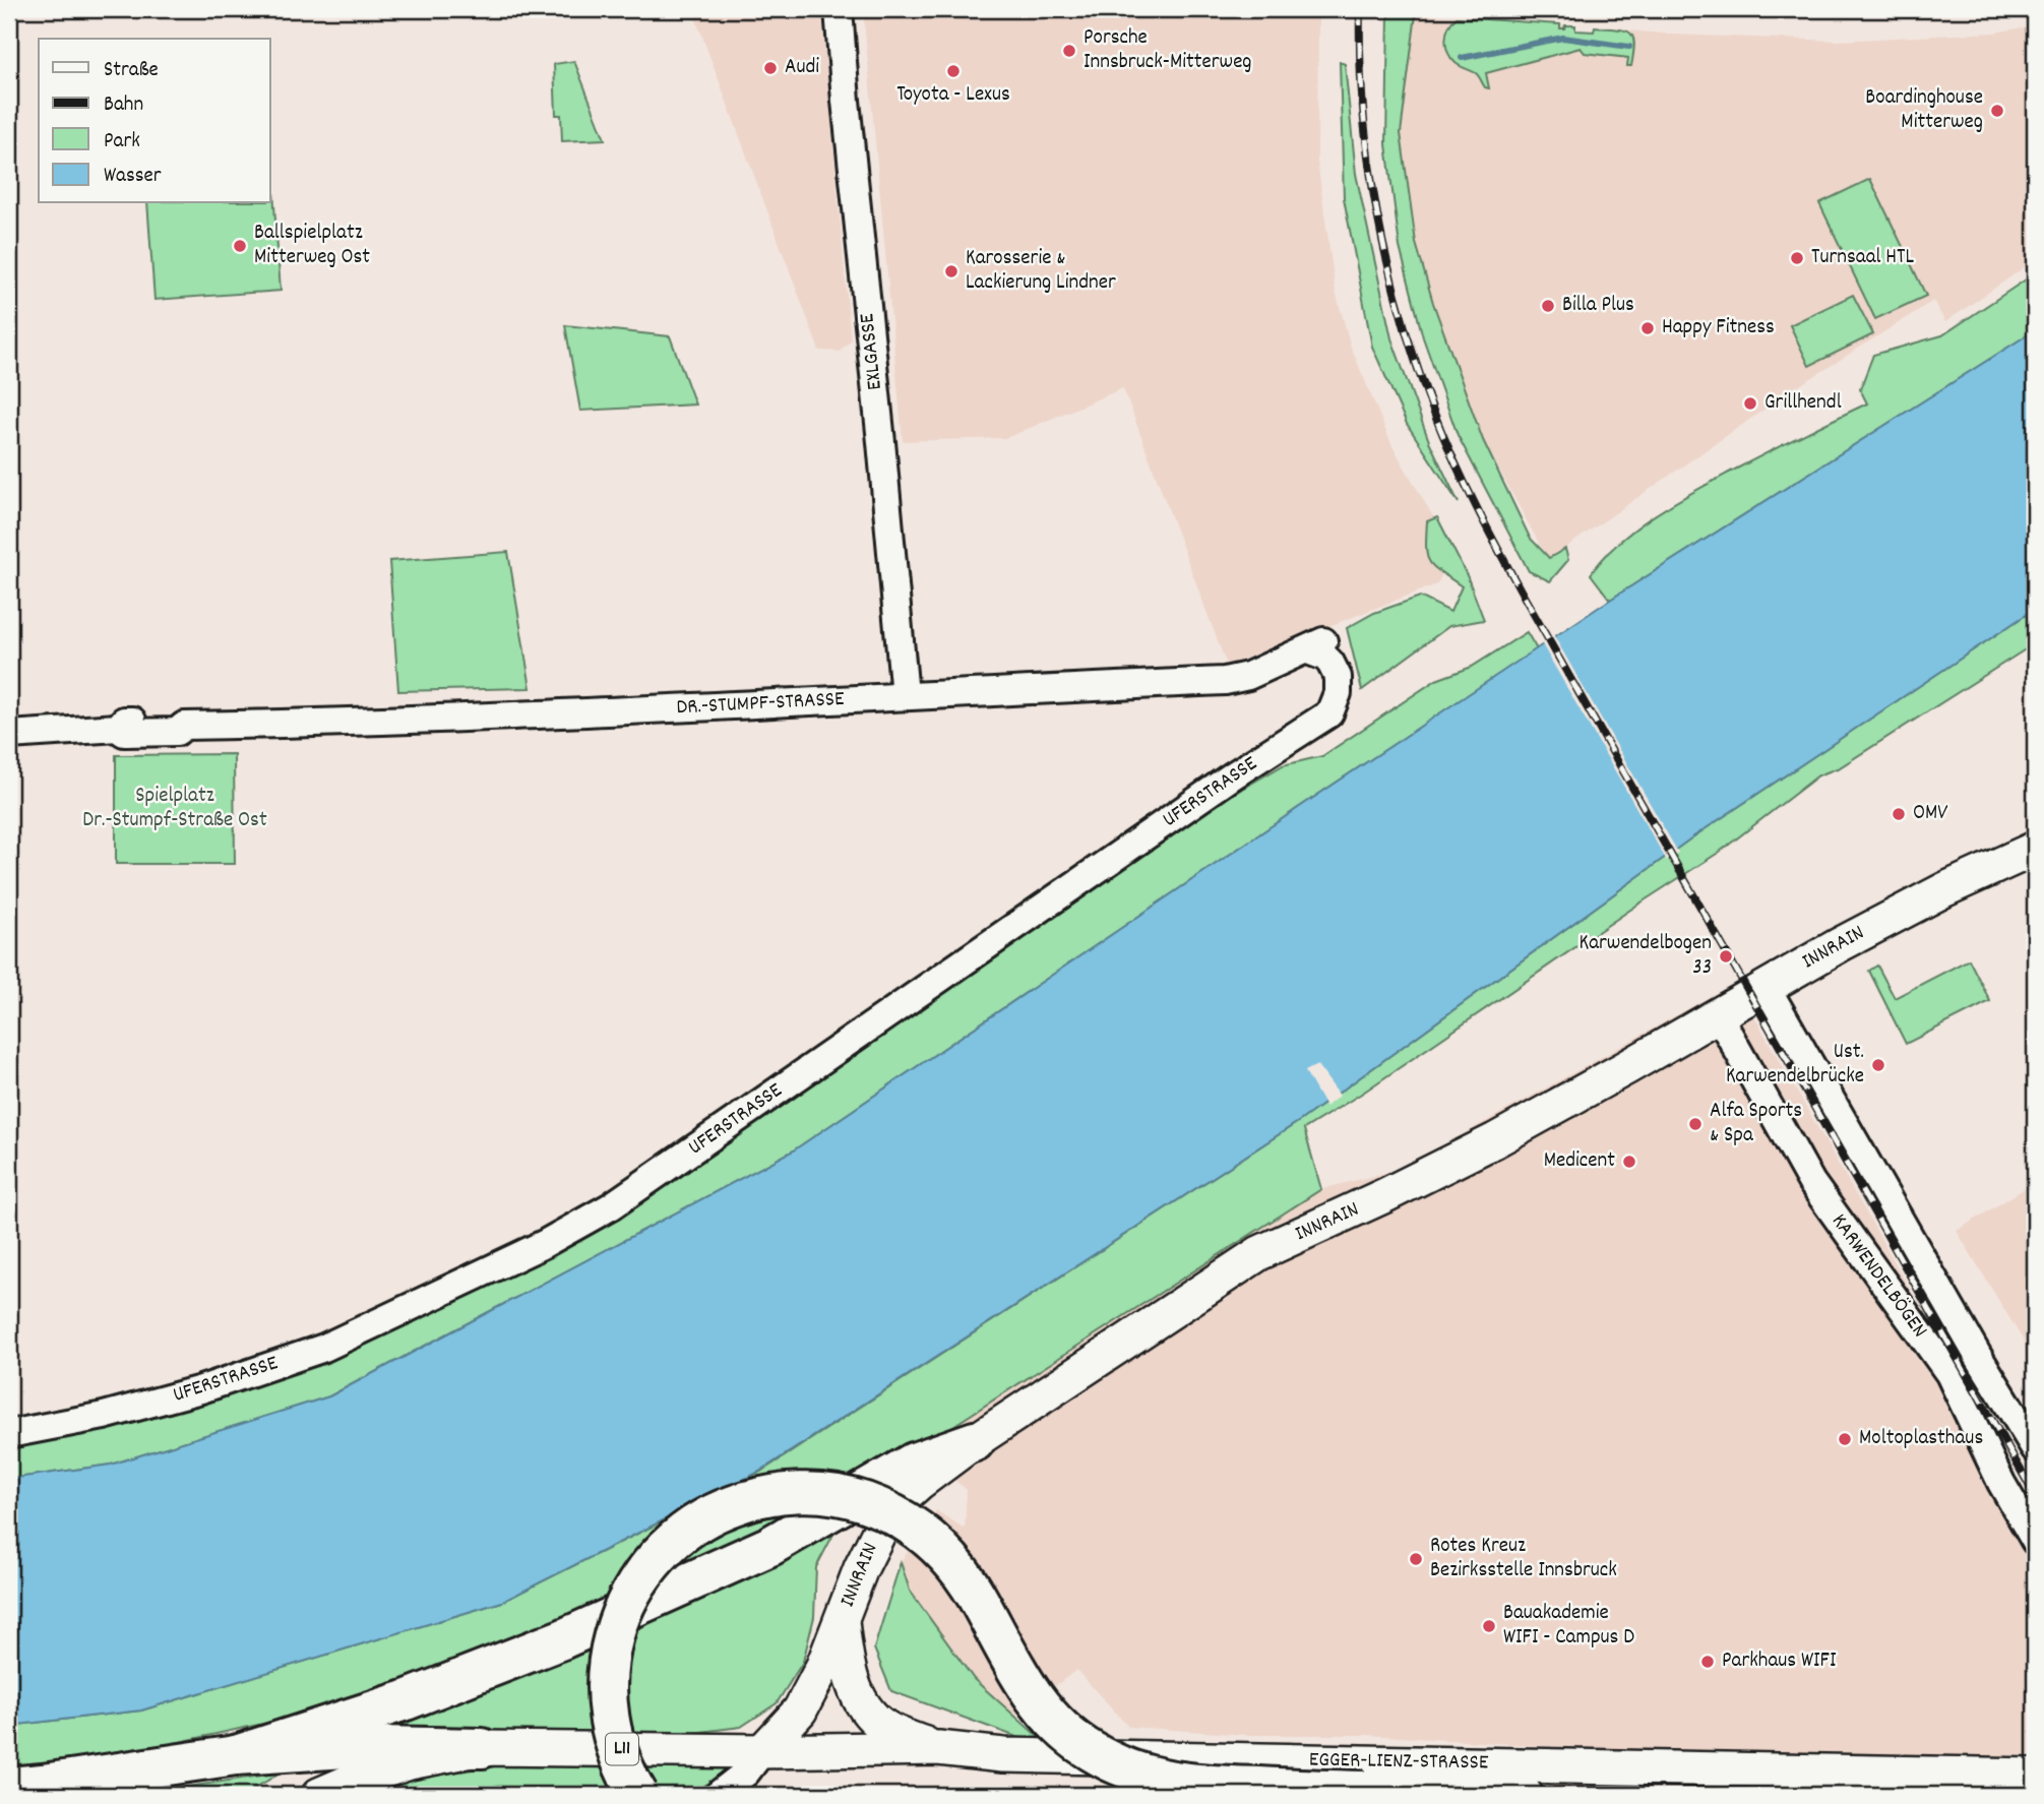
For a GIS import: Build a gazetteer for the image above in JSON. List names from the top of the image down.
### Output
{
  "streets": {
    "main road": ["INNRAIN", "L11", "EGGER-LIENZ-STRASSE"],
    "street": [
      "EXLGASSE",
      "DR.-STUMPF-STRASSE",
      "UFERSTRASSE",
      "KARWENDELBÖGEN"
    ]
  },
  "crossings": [
    ["EXLGASSE", "DR.-STUMPF-STRASSE"],
    ["DR.-STUMPF-STRASSE", "UFERSTRASSE"],
    ["INNRAIN", "KARWENDELBÖGEN"],
    ["INNRAIN", "L11"],
    ["INNRAIN", "EGGER-LIENZ-STRASSE"],
    ["L11", "EGGER-LIENZ-STRASSE"]
  ],
  "parks": ["Spielplatz Dr.-Stumpf-Straße Ost"],
  "places": [
    "Porsche Innsbruck-Mitterweg",
    "Audi",
    "Toyota - Lexus",
    "Boardinghouse Mitterweg",
    "Ballspielplatz Mitterweg Ost",
    "Turnsaal HTL",
    "Karosserie & Lackierung Lindner",
    "Billa Plus",
    "Happy Fitness",
    "Grillhendl",
    "OMV",
    "Karwendelbogen 33",
    "Ust. Karwendelbrücke",
    "Alfa Sports & Spa",
    "Medicent",
    "Moltoplasthaus",
    "Rotes Kreuz Bezirksstelle Innsbruck",
    "Bauakademie WIFI - Campus D",
    "Parkhaus WIFI"
  ],
  "legend": [
    "Straße",
    "Bahn",
    "Park",
    "Wasser"
  ]
}
